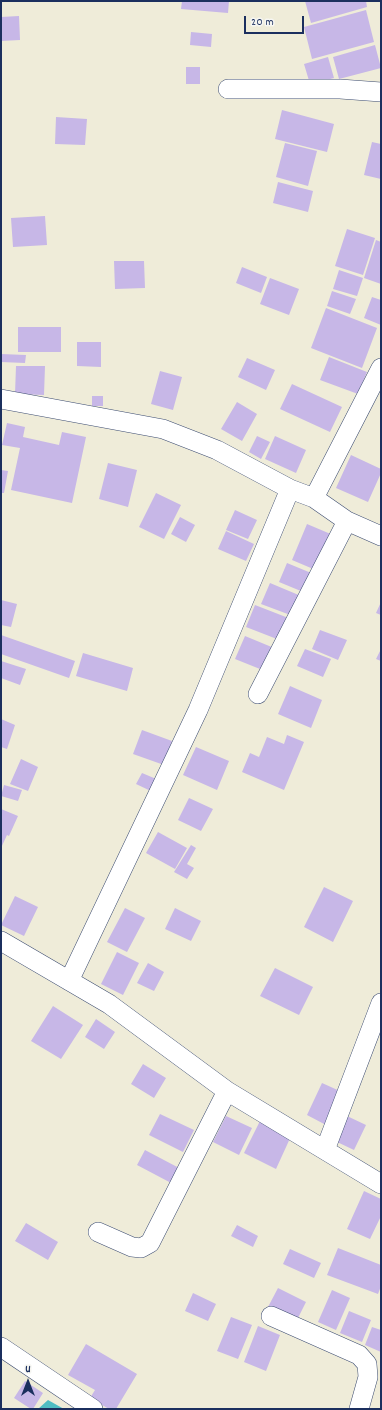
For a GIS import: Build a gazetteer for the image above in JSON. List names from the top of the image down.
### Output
{
  "scale_bar": "20 m",
  "north": "top"
}
